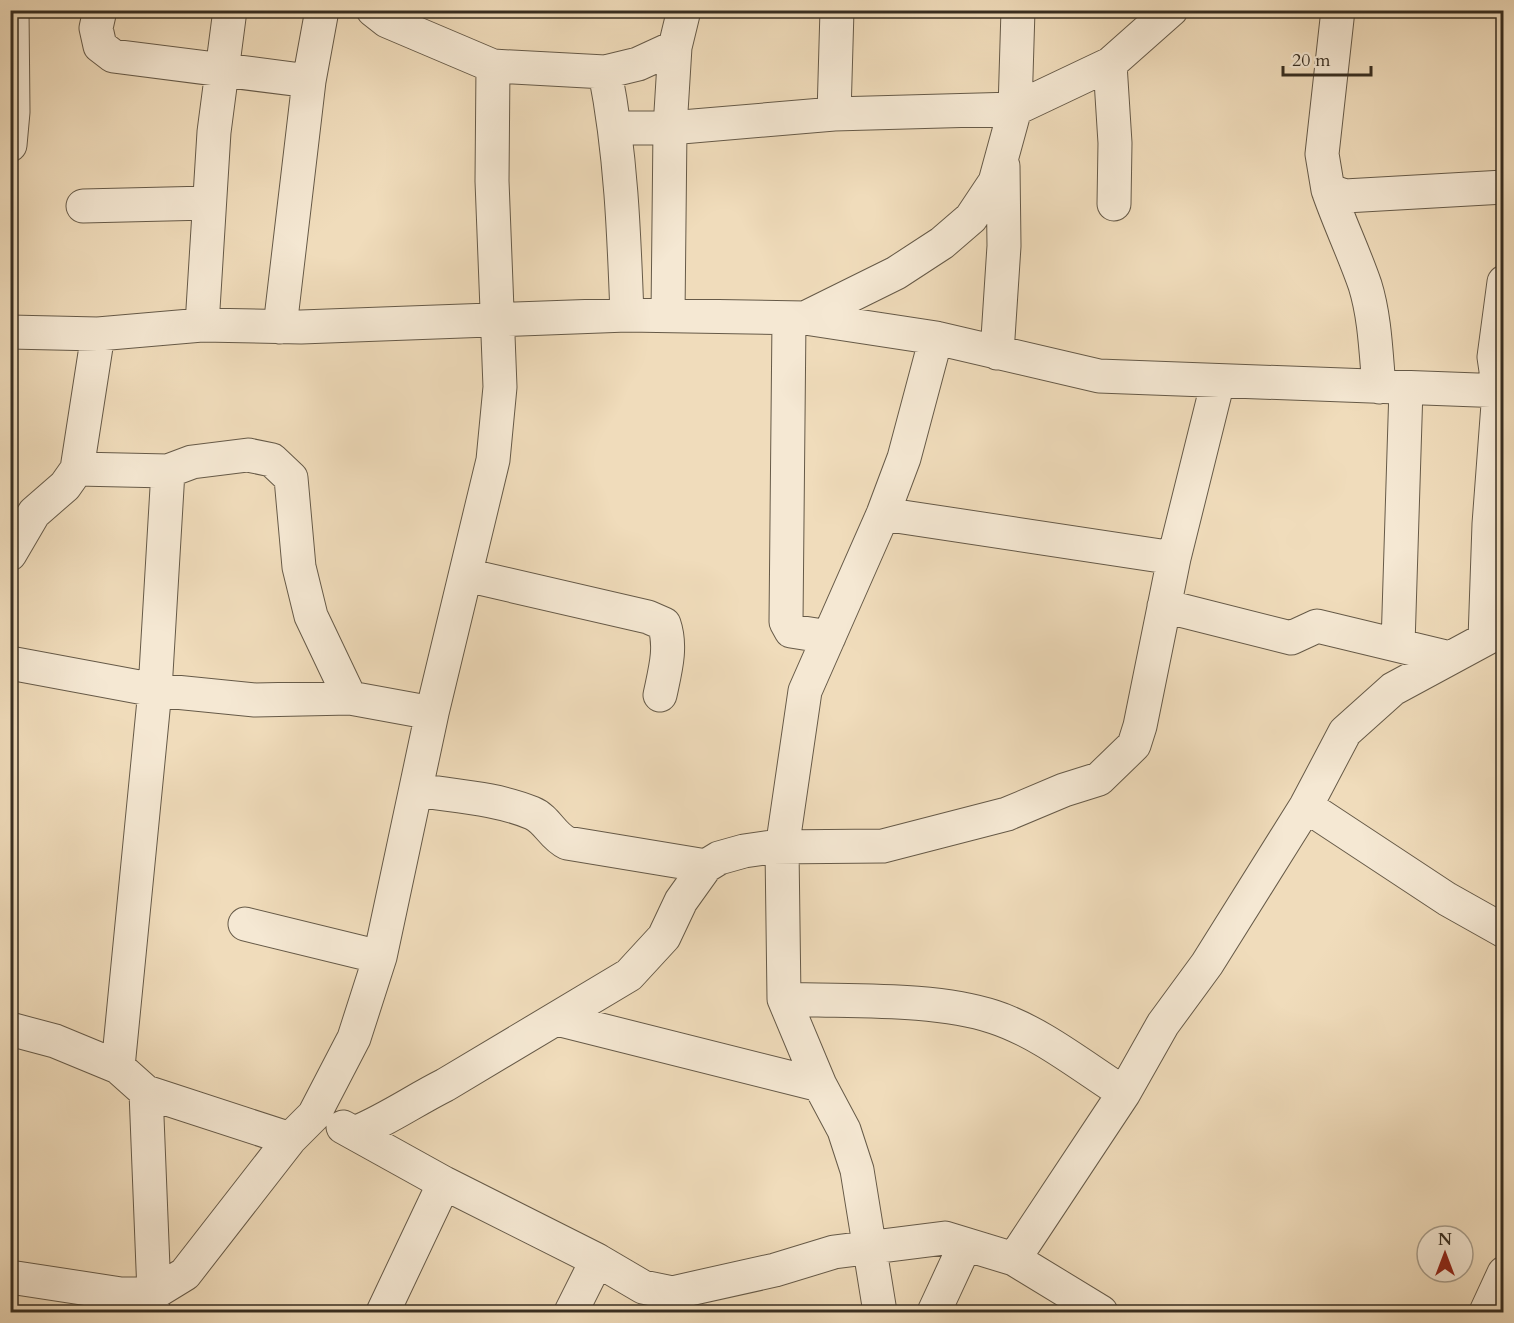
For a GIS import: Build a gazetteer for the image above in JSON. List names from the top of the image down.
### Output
{
  "scale_bar": "20 m",
  "north": "top"
}
